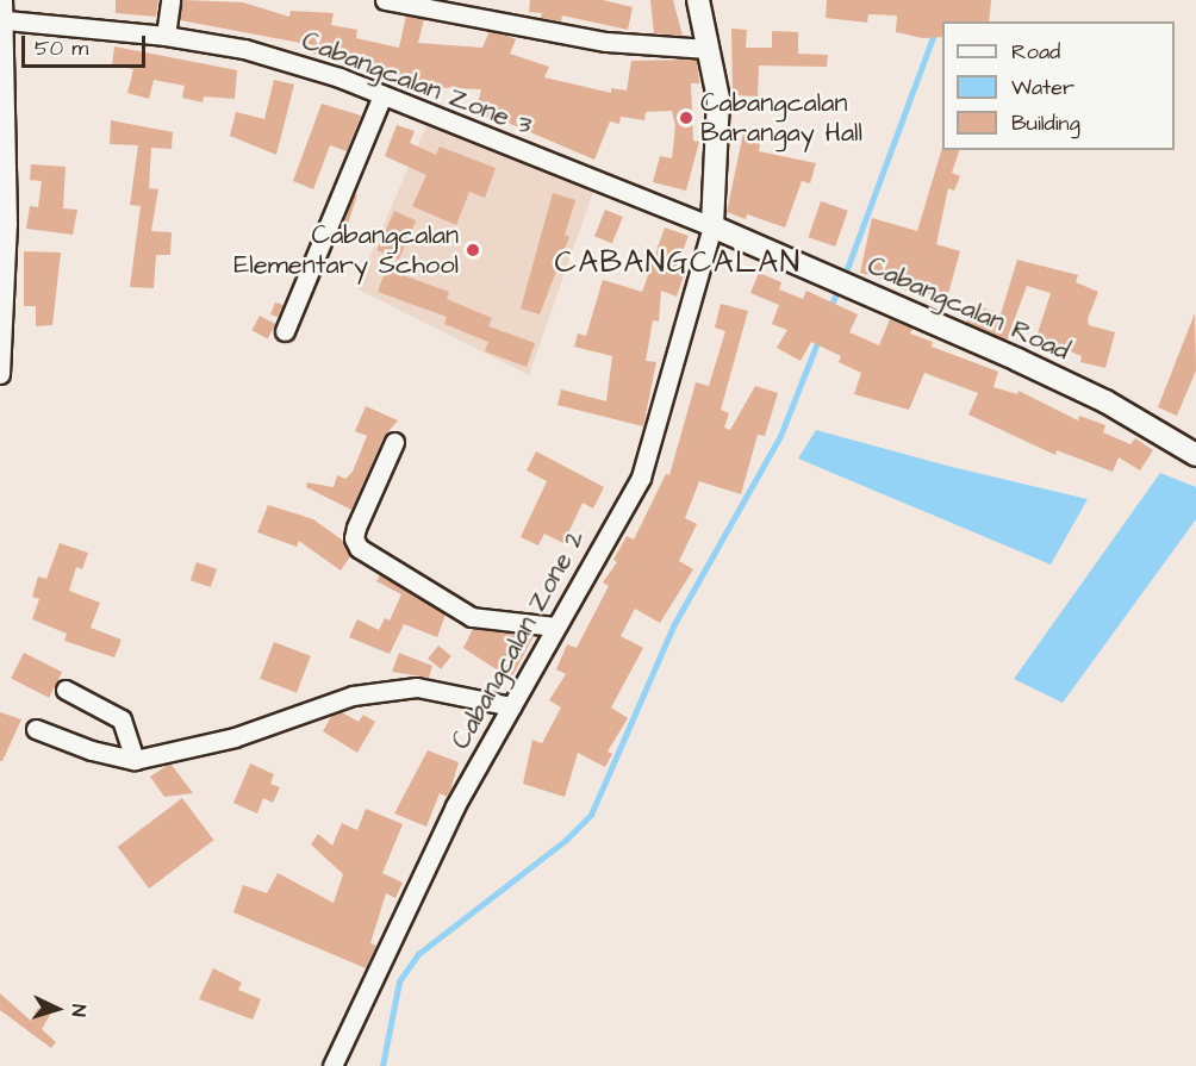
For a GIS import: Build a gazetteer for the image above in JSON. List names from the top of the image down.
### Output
{
  "streets": {
    "street": ["Cabangcalan Zone 3", "Cabangcalan Road", "Cabangcalan Zone 2"]
  },
  "crossings": [
    ["Cabangcalan Zone 3", "Cabangcalan Road"],
    ["Cabangcalan Zone 3", "Cabangcalan Zone 2"],
    ["Cabangcalan Road", "Cabangcalan Zone 2"]
  ],
  "districts": ["CABANGCALAN"],
  "places": ["Cabangcalan Barangay Hall", "Cabangcalan Elementary School"],
  "legend": ["Road", "Water", "Building"],
  "scale_bar": "50 m",
  "north": "right"
}
